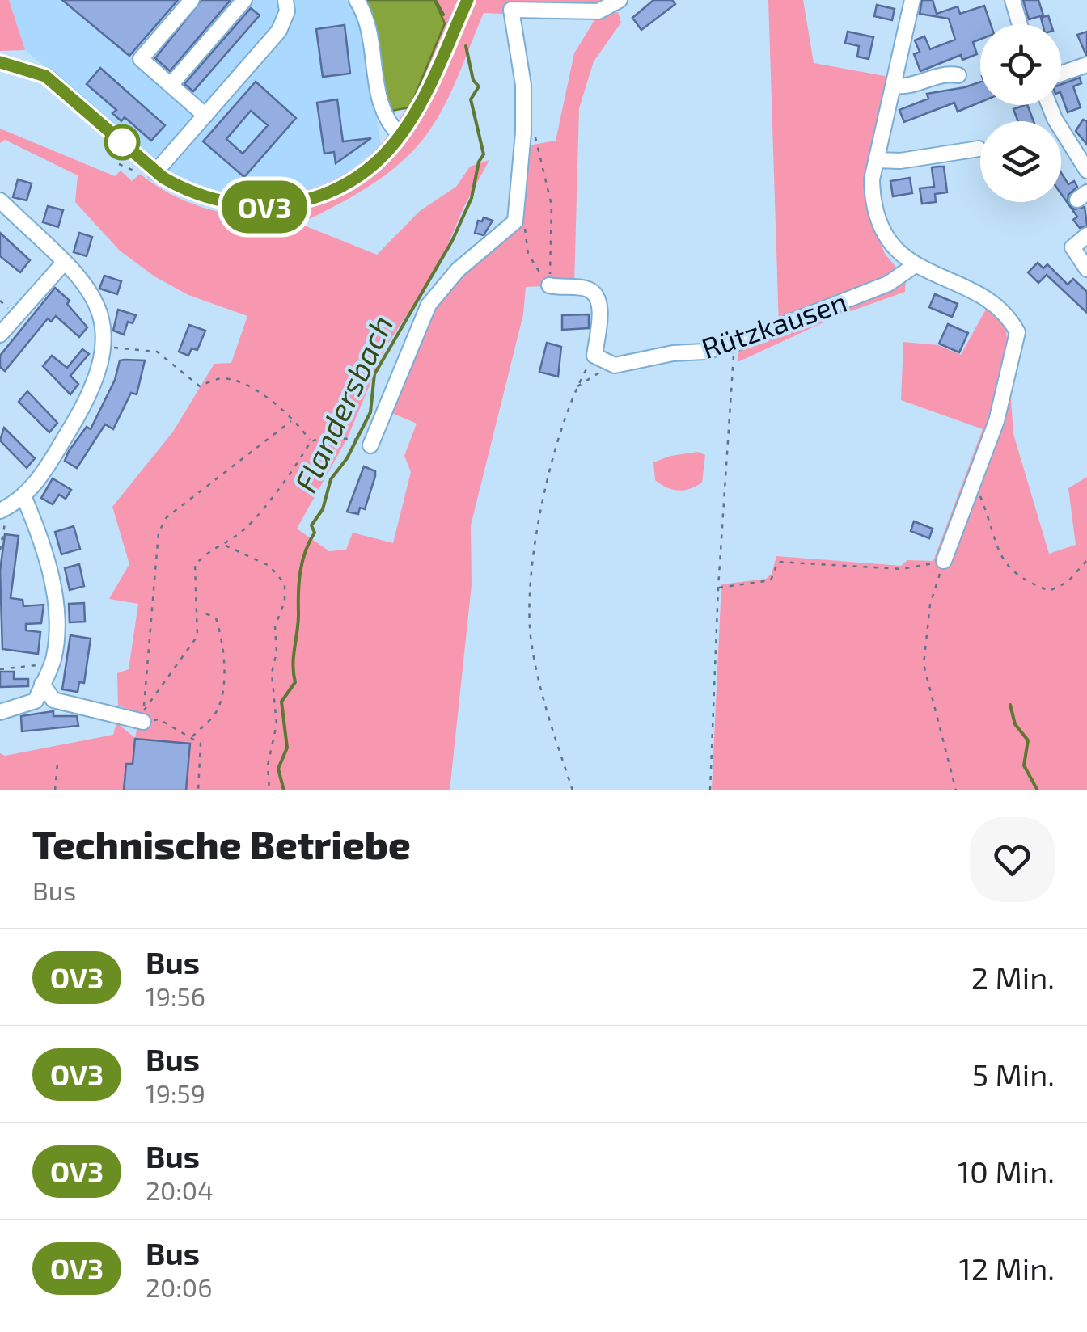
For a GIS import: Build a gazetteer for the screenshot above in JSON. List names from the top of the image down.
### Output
{
  "streets": {
    "street": ["Rützkausen"]
  },
  "water": ["Flandersbach"],
  "lines": ["bus line OV3"],
  "page": {
    "on_map": "OV3",
    "heading": ["Technische Betriebe", "Bus"],
    "list": [
      {
        "mark": "OV3",
        "name": "Bus",
        "note": "19:56",
        "value": "2 Min."
      },
      {
        "mark": "OV3",
        "name": "Bus",
        "note": "19:59",
        "value": "5 Min."
      },
      {
        "mark": "OV3",
        "name": "Bus",
        "note": "20:04",
        "value": "10 Min."
      },
      {
        "mark": "OV3",
        "name": "Bus",
        "note": "20:06",
        "value": "12 Min."
      }
    ]
  }
}
